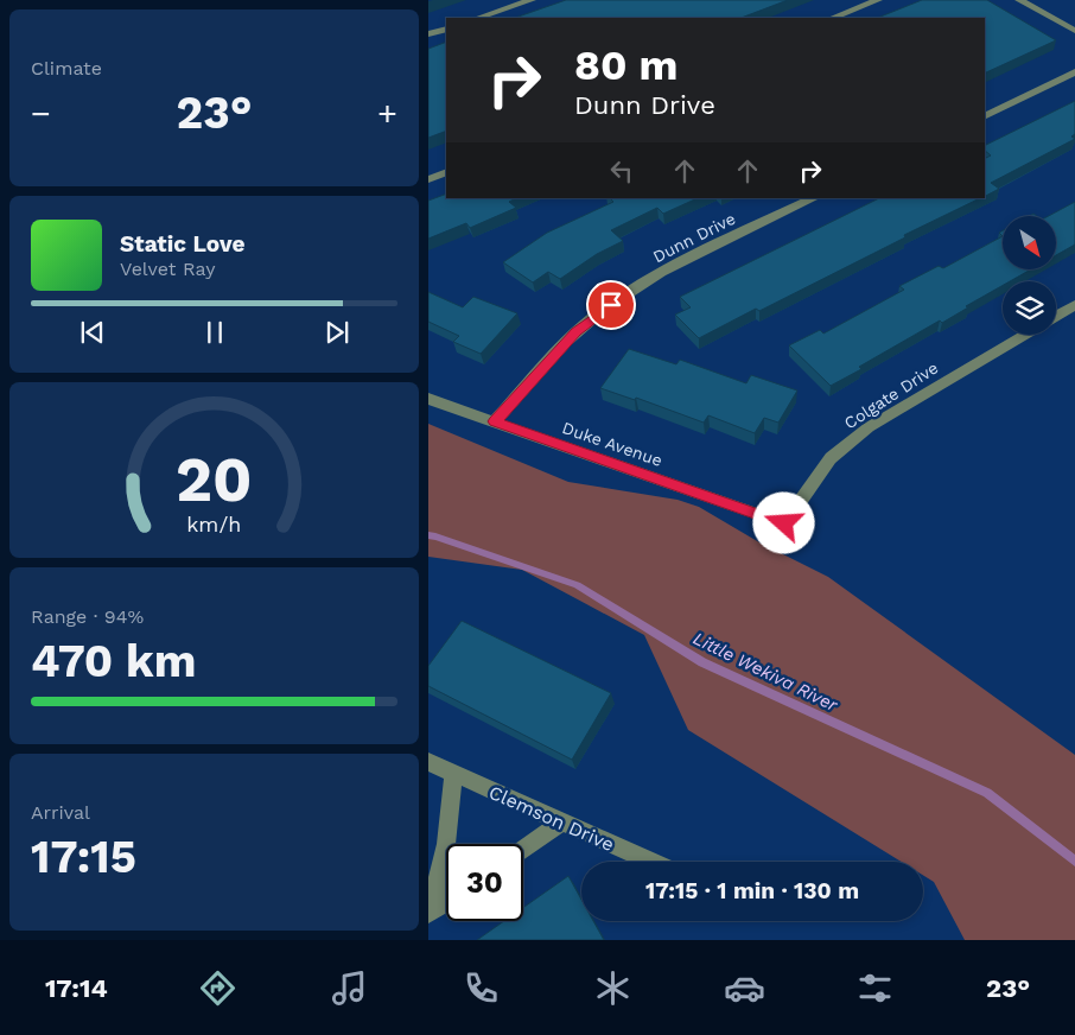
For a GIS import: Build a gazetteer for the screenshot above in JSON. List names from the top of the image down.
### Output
{
  "streets": {
    "street": [
      "Dunn Drive",
      "Colgate Drive",
      "Duke Avenue",
      "Clemson Drive"
    ]
  },
  "crossings": [
    ["Dunn Drive", "Duke Avenue"],
    ["Colgate Drive", "Duke Avenue"]
  ],
  "water": ["Little Wekiva River"],
  "north": "bottom right",
  "page": {
    "tile": [
      "Climate",
      ["Range · 94%", "470 km"],
      ["Arrival", "17:15"]
    ],
    "turn": ["80 m", "Dunn Drive"],
    "heat": ["−", "23°", "+"],
    "song": ["Static Love", "Velvet Ray"],
    "limit": "30",
    "trip": "17:15 · 1 min · 130 m",
    "tabs": ["17:14", "23°"],
    "gauge": ["20", "km/h"]
  }
}
